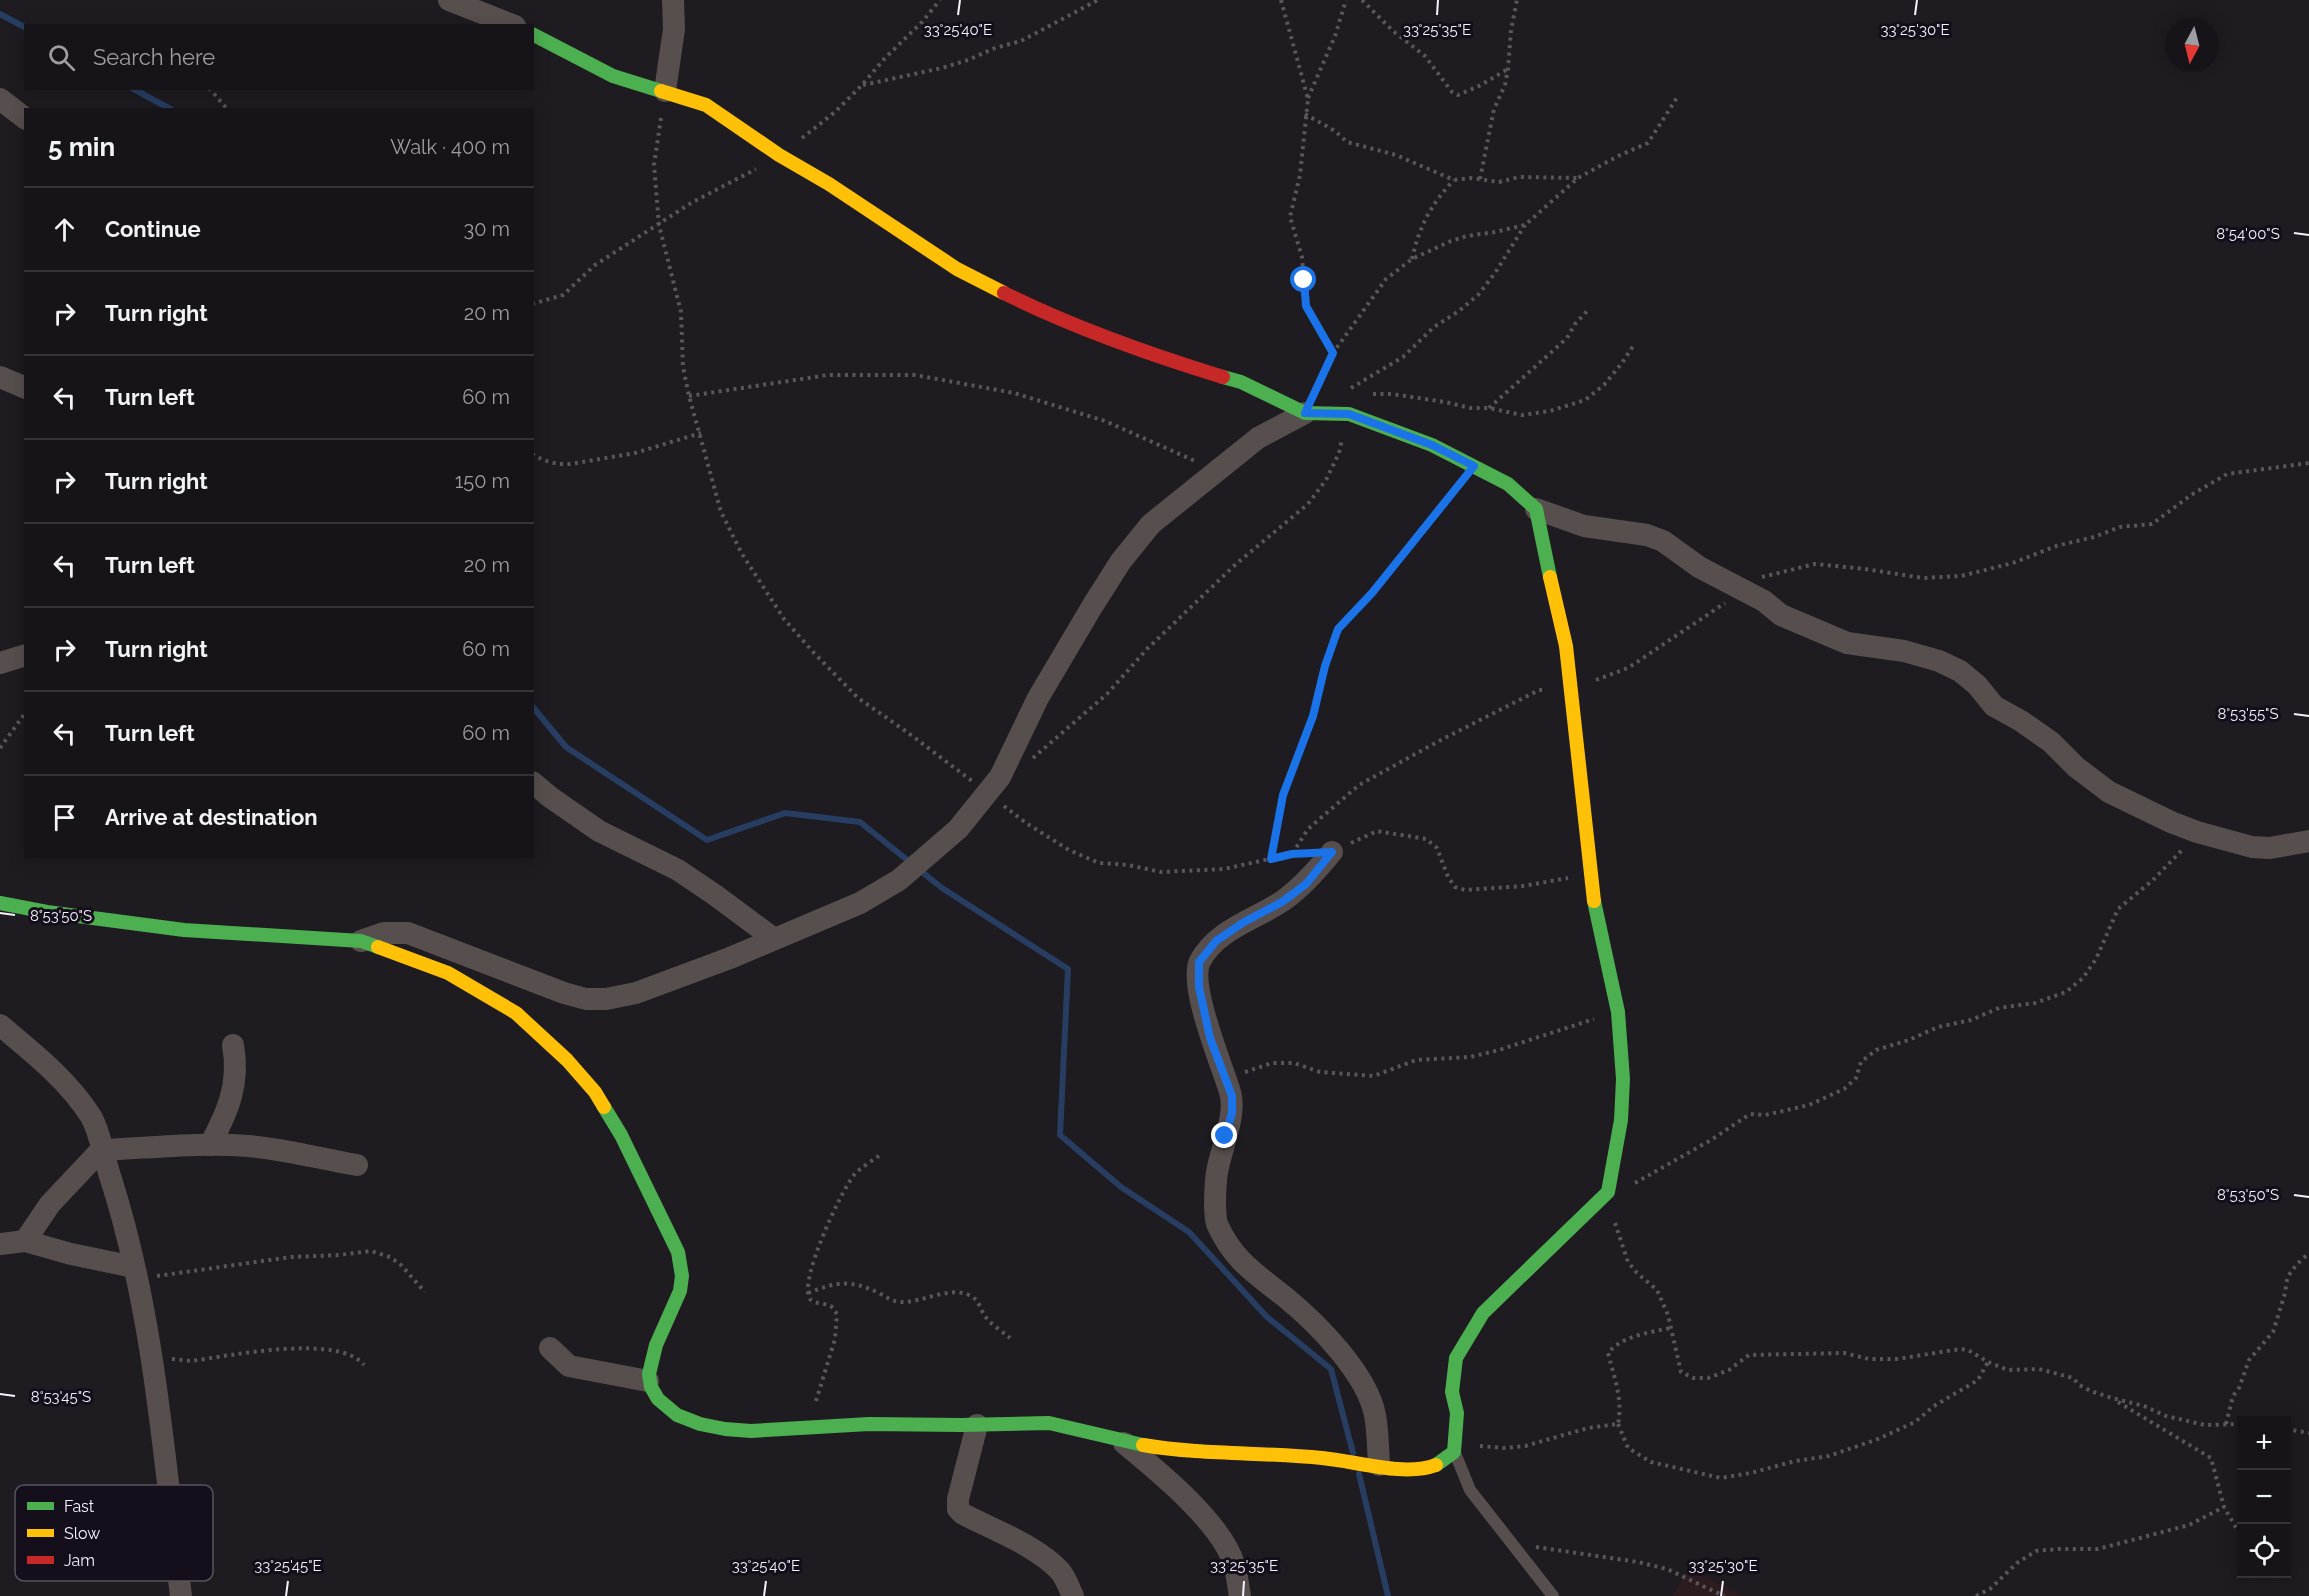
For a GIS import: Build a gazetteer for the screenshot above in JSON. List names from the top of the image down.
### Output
{
  "legend": ["Fast", "Slow", "Jam"],
  "north": "bottom",
  "page": {
    "search": "Search here",
    "heading": ["5 min", "Walk · 400 m"],
    "list": [
      ["Continue", "30 m"],
      ["Turn right", "20 m"],
      ["Turn left", "60 m"],
      ["Turn right", "150 m"],
      ["Turn left", "20 m"],
      ["Turn right", "60 m"],
      ["Turn left", "60 m"],
      "Arrive at destination"
    ],
    "map_buttons": ["+", "−"]
  },
  "coordinates": [
    "33°25'40\"E",
    "33°25'35\"E",
    "33°25'30\"E",
    "8°54'00\"S",
    "8°53'55\"S",
    "8°53'50\"S",
    "8°53'45\"S",
    "33°25'45\"E"
  ]
}
